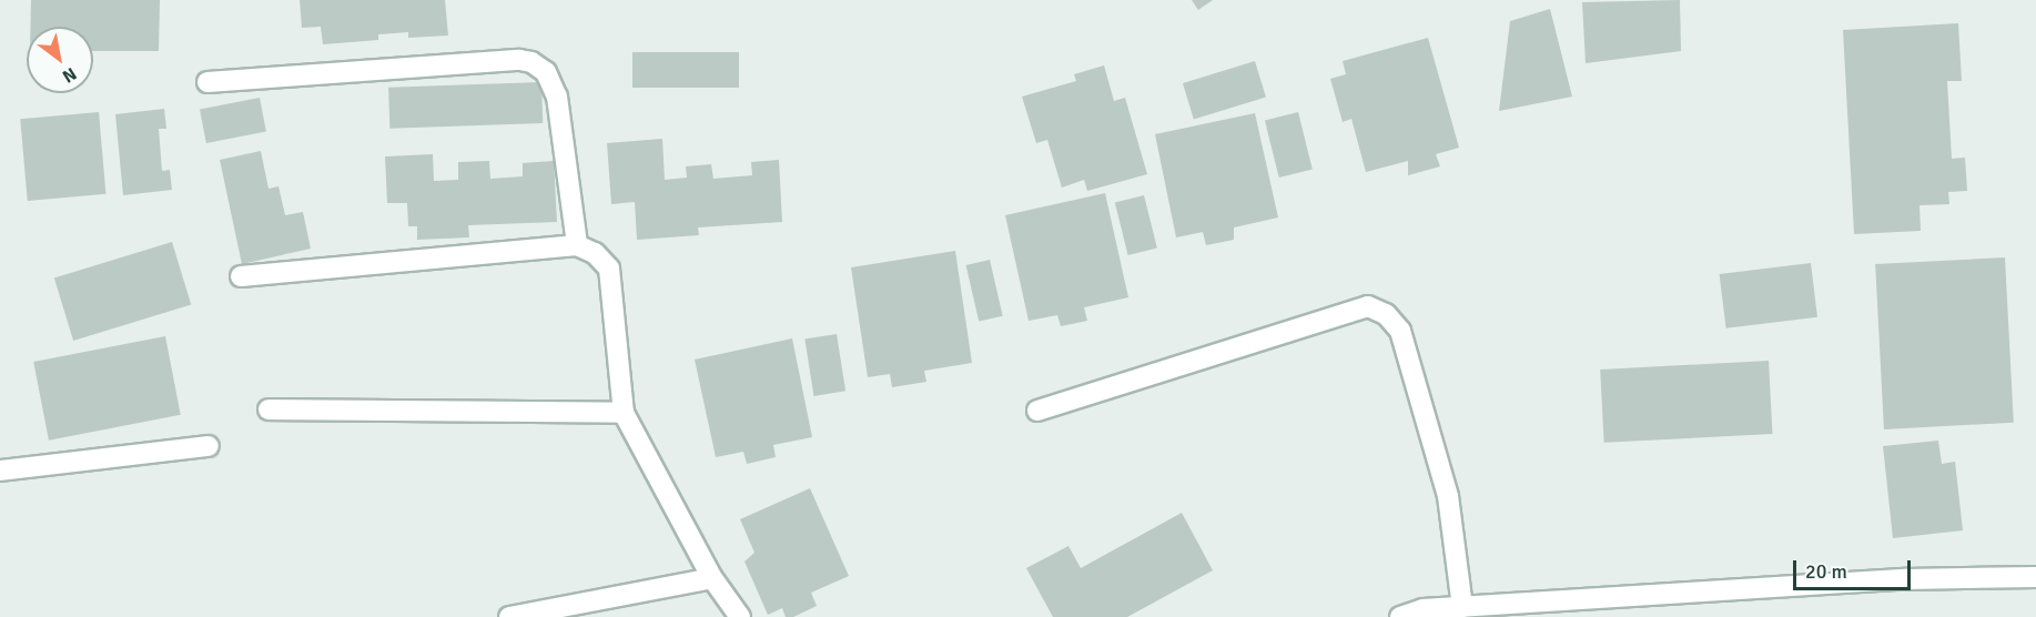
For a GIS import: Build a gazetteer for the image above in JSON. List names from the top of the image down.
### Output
{
  "scale_bar": "20 m",
  "north": "bottom right"
}
